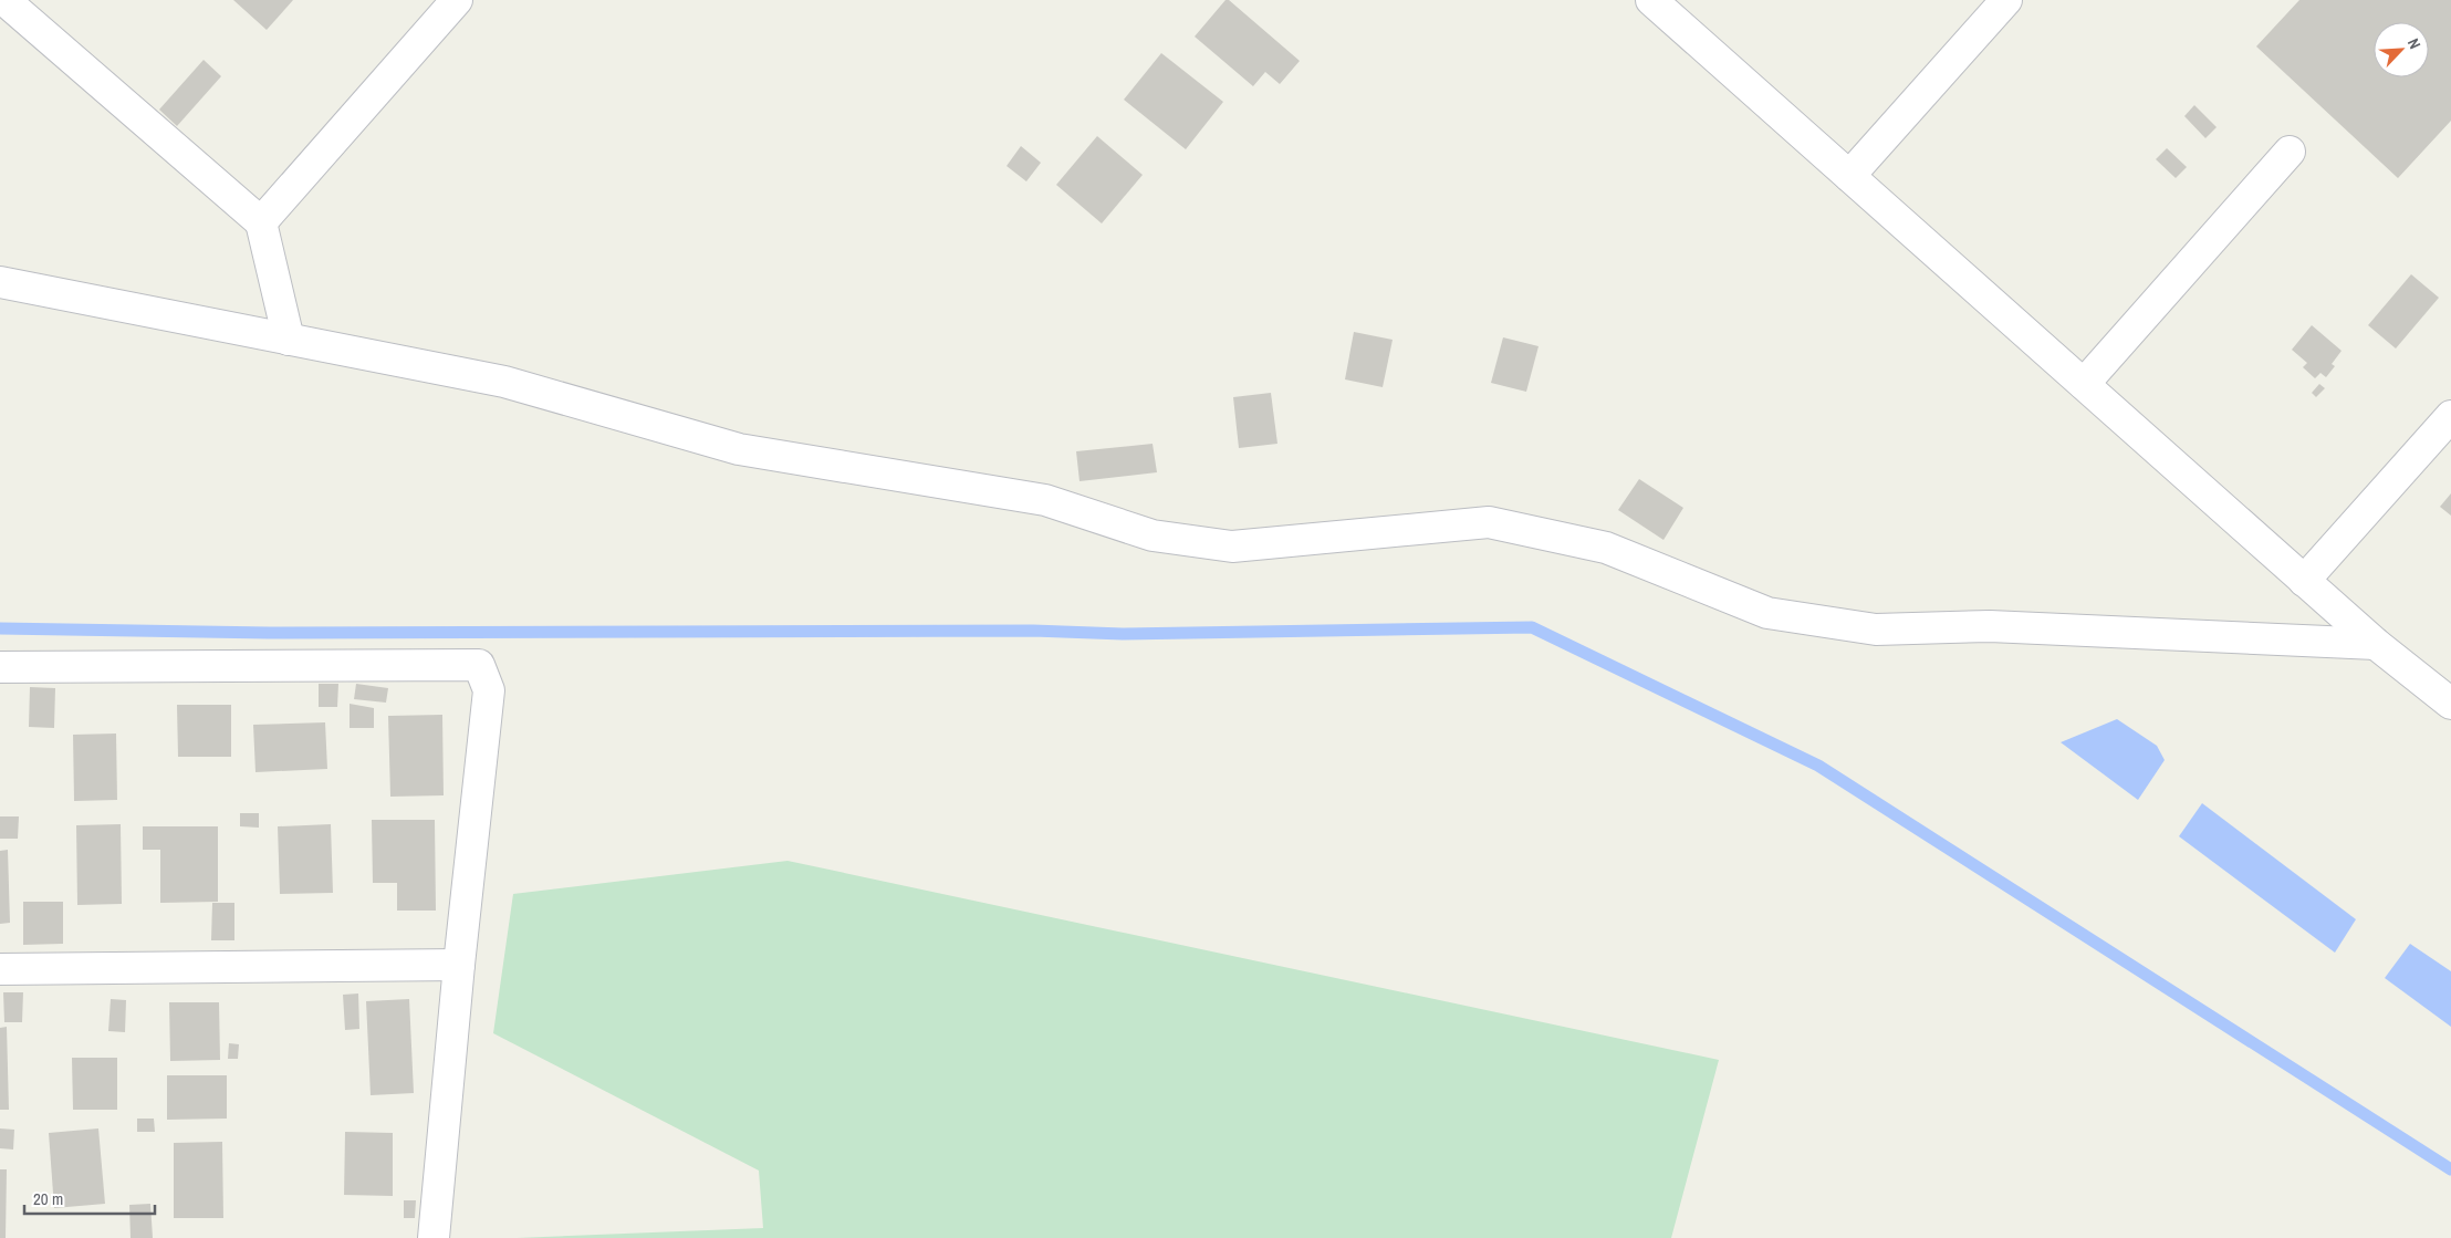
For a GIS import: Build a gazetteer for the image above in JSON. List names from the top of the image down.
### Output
{
  "scale_bar": "20 m",
  "north": "top right"
}
